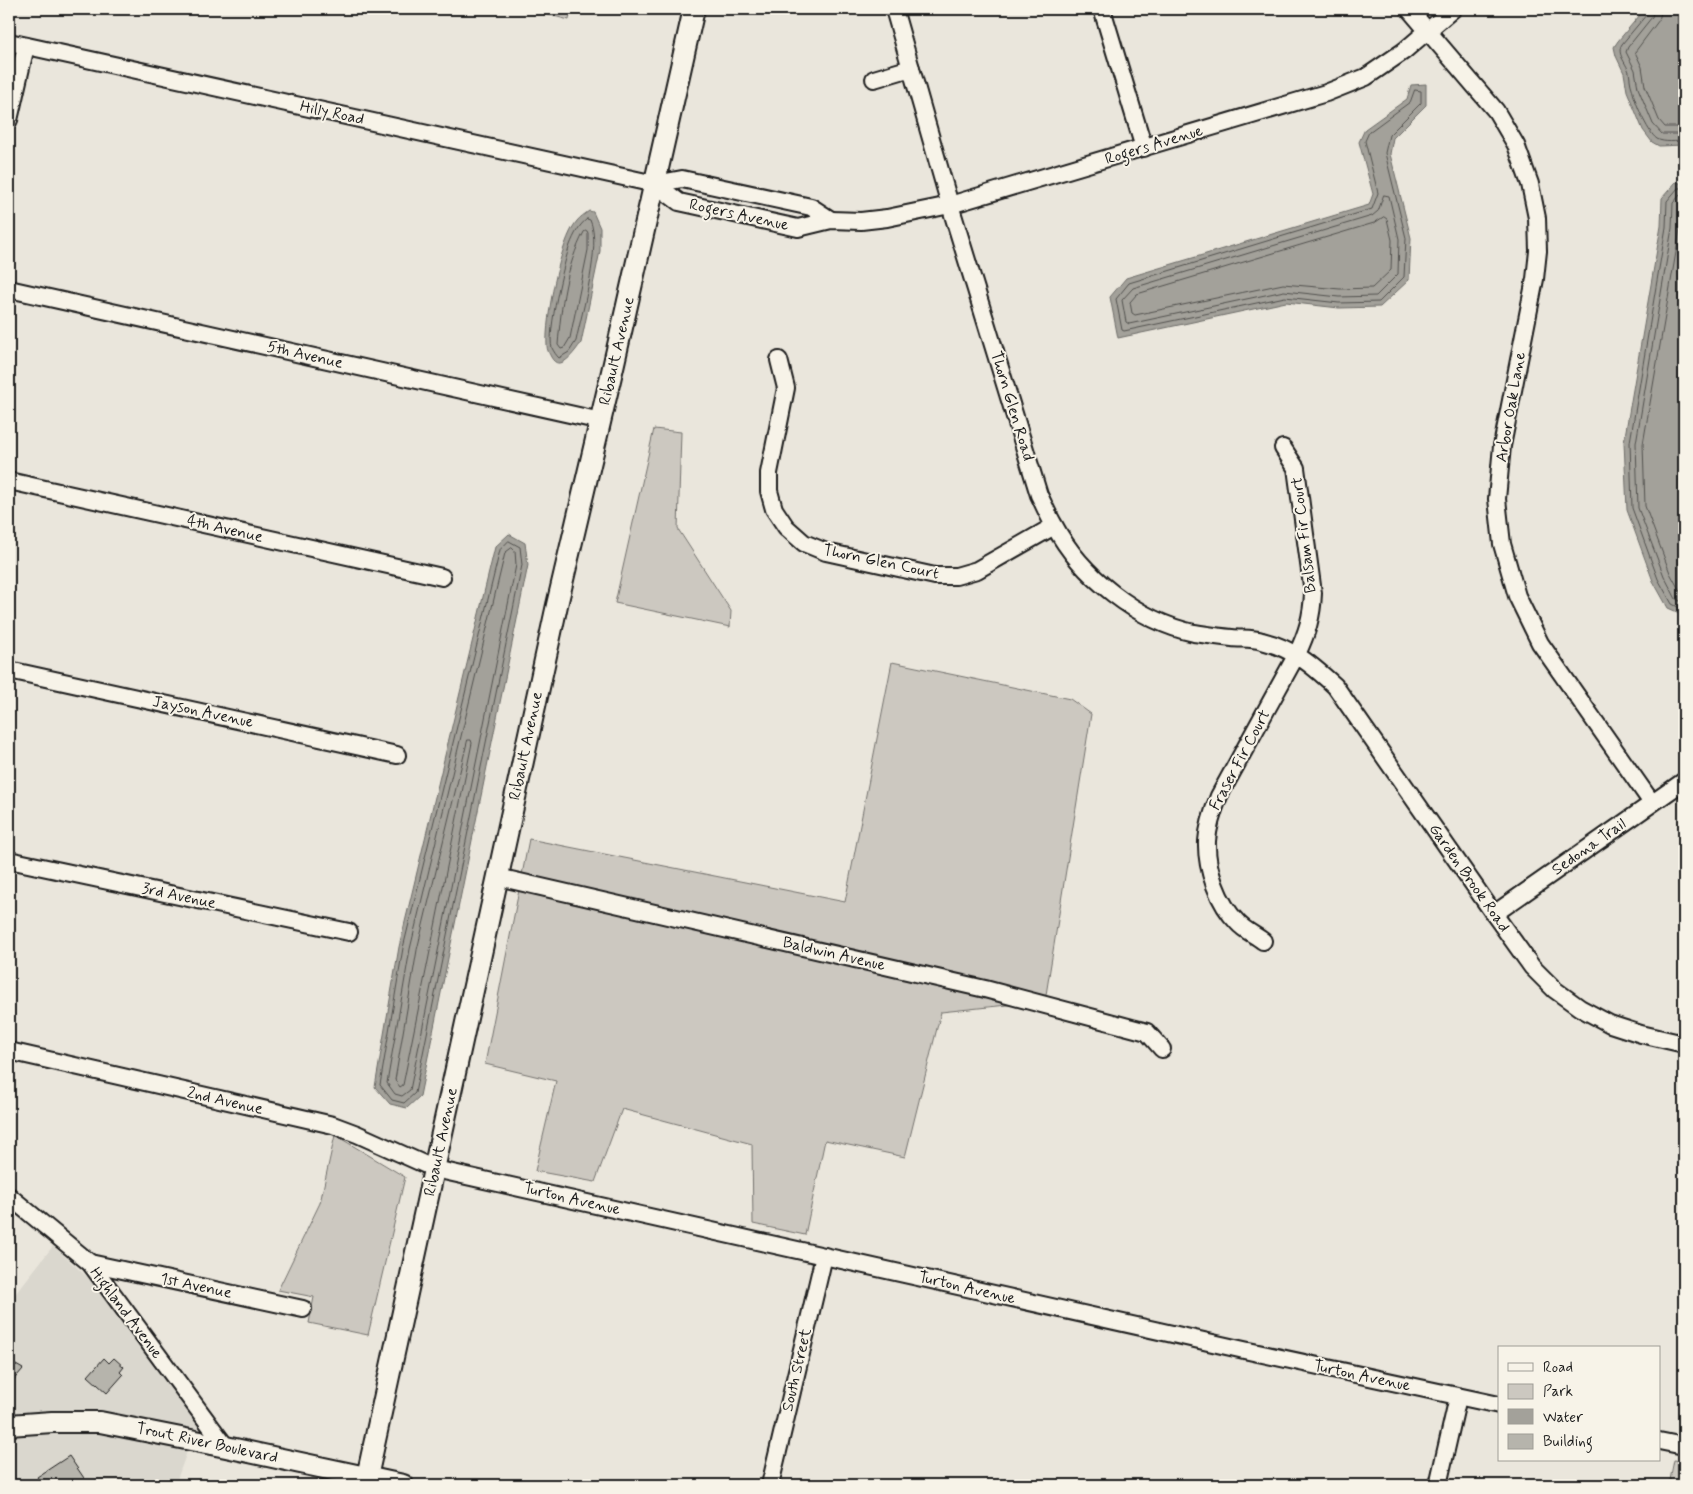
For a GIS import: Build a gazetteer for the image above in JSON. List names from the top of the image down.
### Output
{
  "streets": {
    "street": [
      "Hilly Road",
      "Rogers Avenue",
      "Ribault Avenue",
      "5th Avenue",
      "Thorn Glen Road",
      "Arbor Oak Lane",
      "4th Avenue",
      "Balsam Fir Court",
      "Thorn Glen Court",
      "Jayson Avenue",
      "Fraser Fir Court",
      "Sedona Trail",
      "Garden Brook Road",
      "3rd Avenue",
      "Baldwin Avenue",
      "2nd Avenue",
      "Turton Avenue",
      "1st Avenue",
      "Highland Avenue",
      "South Street",
      "Trout River Boulevard"
    ]
  },
  "crossings": [
    ["Hilly Road", "Rogers Avenue"],
    ["Hilly Road", "Ribault Avenue"],
    ["Rogers Avenue", "Ribault Avenue"],
    ["Rogers Avenue", "Thorn Glen Road"],
    ["Rogers Avenue", "Arbor Oak Lane"],
    ["Ribault Avenue", "5th Avenue"],
    ["Ribault Avenue", "Baldwin Avenue"],
    ["Ribault Avenue", "2nd Avenue"],
    ["Ribault Avenue", "Turton Avenue"],
    ["Ribault Avenue", "Trout River Boulevard"],
    ["Thorn Glen Road", "Balsam Fir Court"],
    ["Thorn Glen Road", "Thorn Glen Court"],
    ["Thorn Glen Road", "Fraser Fir Court"],
    ["Thorn Glen Road", "Garden Brook Road"],
    ["Arbor Oak Lane", "Sedona Trail"],
    ["Balsam Fir Court", "Fraser Fir Court"],
    ["Balsam Fir Court", "Garden Brook Road"],
    ["Fraser Fir Court", "Garden Brook Road"],
    ["Sedona Trail", "Garden Brook Road"],
    ["2nd Avenue", "Turton Avenue"],
    ["Turton Avenue", "South Street"],
    ["1st Avenue", "Highland Avenue"],
    ["Highland Avenue", "Trout River Boulevard"]
  ],
  "legend": [
    "Road",
    "Park",
    "Water",
    "Building"
  ]
}
